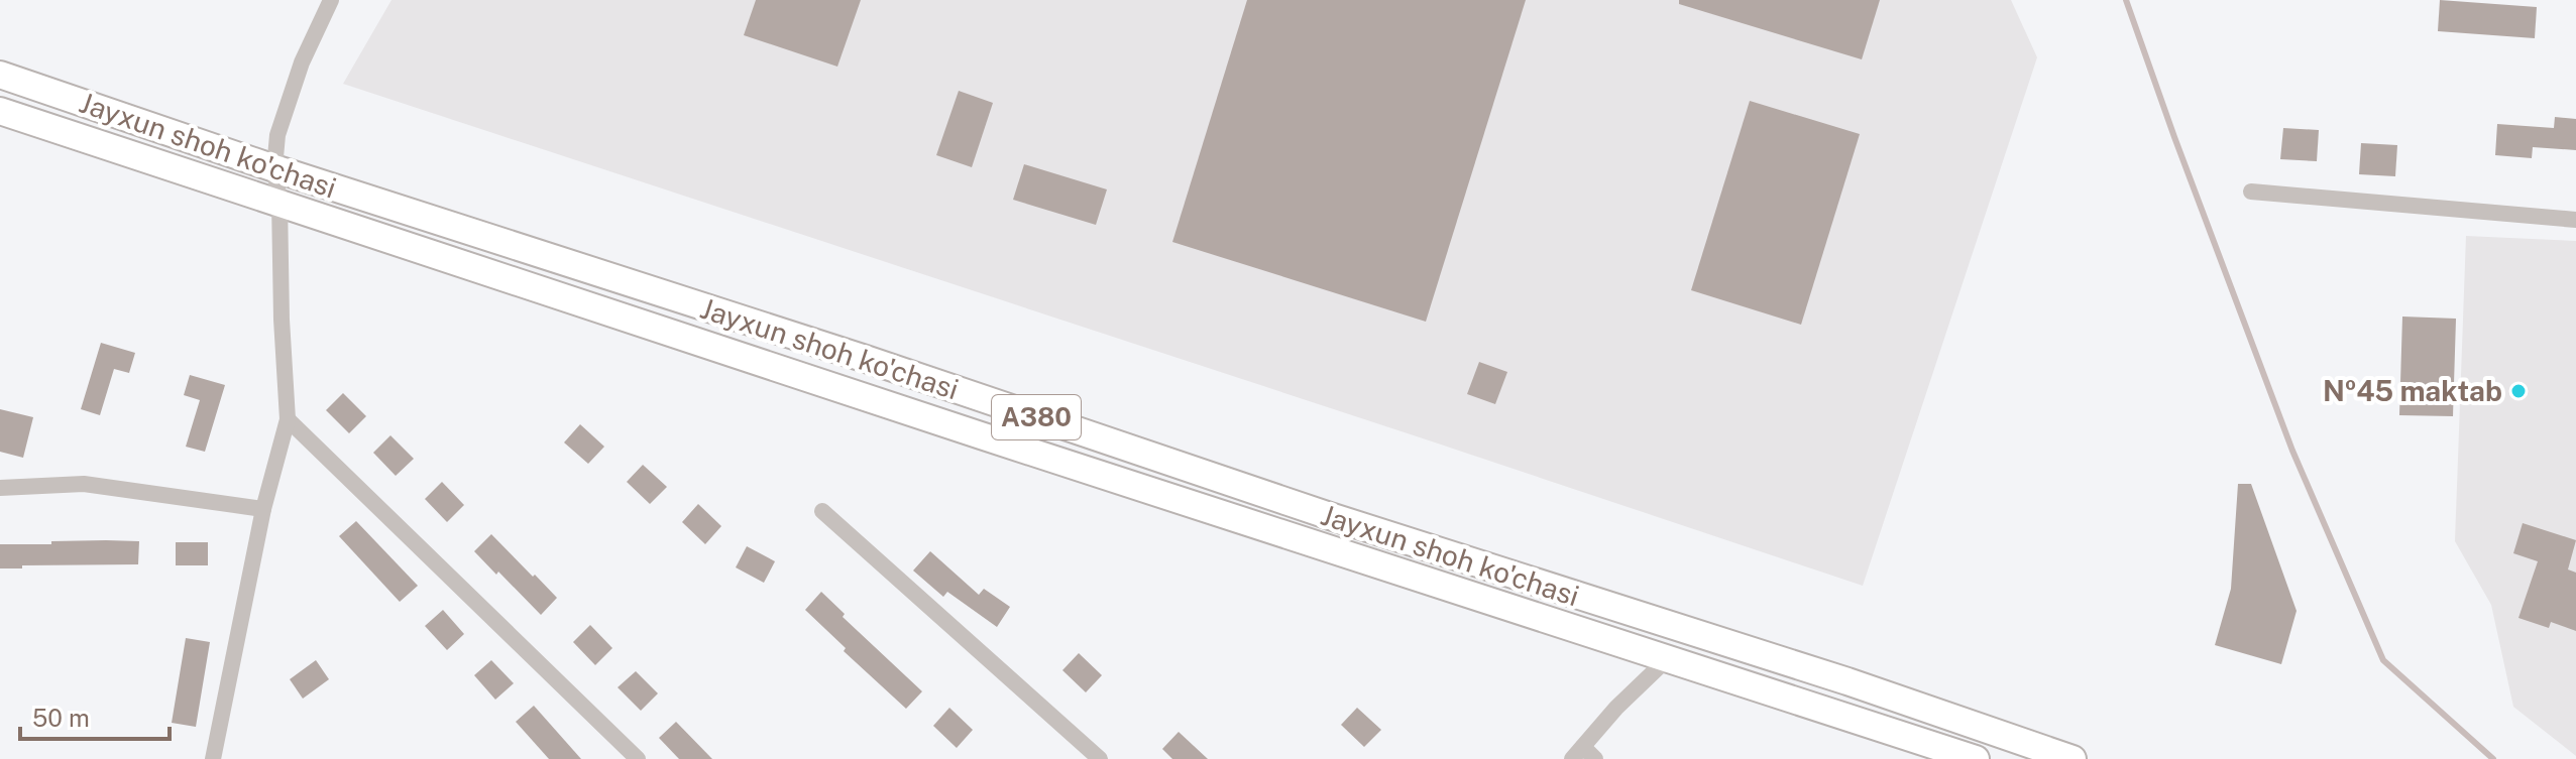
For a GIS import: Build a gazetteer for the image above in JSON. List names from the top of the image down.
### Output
{
  "streets": {
    "highway": ["Jayxun shoh ko'chasi", "A380"]
  },
  "places": ["№45 maktab"],
  "scale_bar": "50 m"
}
